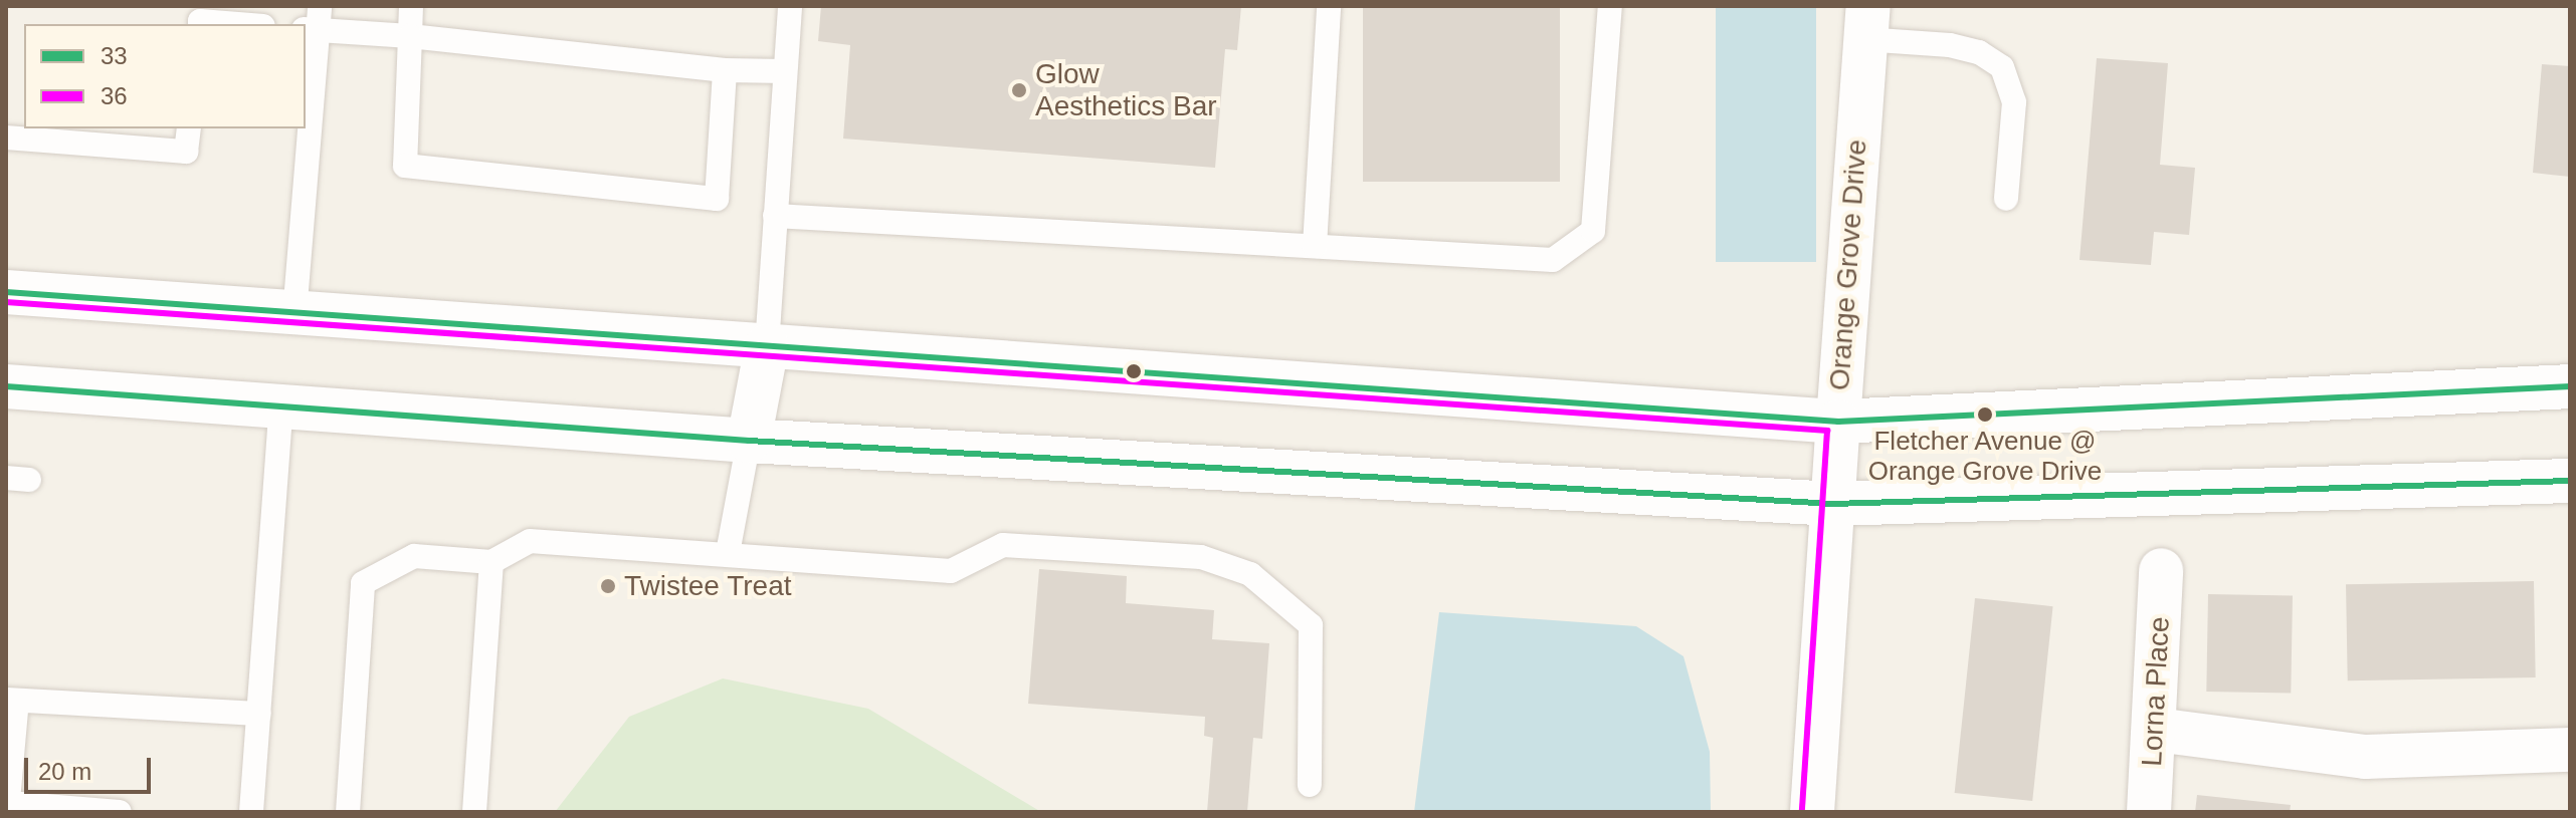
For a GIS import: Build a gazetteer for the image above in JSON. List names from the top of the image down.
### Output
{
  "streets": {
    "main road": ["Orange Grove Drive", "Lorna Place"]
  },
  "places": ["Glow Aesthetics Bar", "Fletcher Avenue @ Orange Grove Drive", "Twistee Treat"],
  "lines": ["transit line 33", "transit line 36"],
  "legend": ["33", "36"],
  "scale_bar": "20 m"
}
